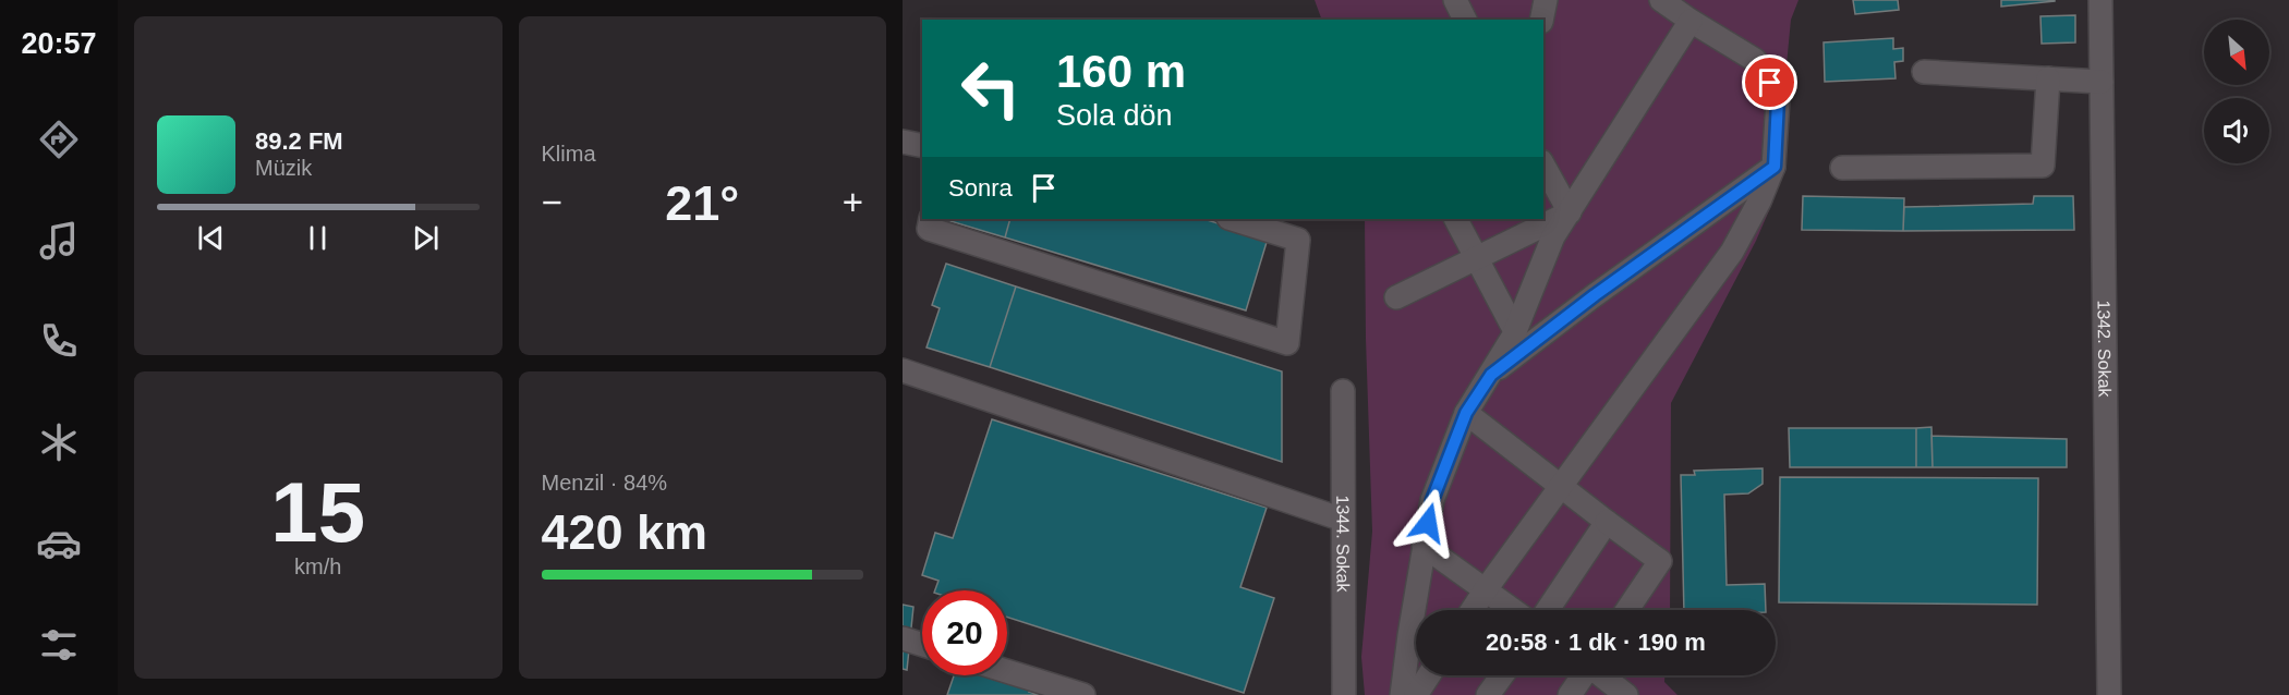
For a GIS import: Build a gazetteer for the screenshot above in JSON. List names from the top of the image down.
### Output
{
  "streets": {
    "street": ["1342. Sokak", "1344. Sokak"]
  },
  "north": "bottom right",
  "page": {
    "tabs": "20:57",
    "tile": [
      "Klima",
      ["15", "km/h"],
      ["Menzil · 84%", "420 km"]
    ],
    "turn": ["160 m", "Sola dön"],
    "song": ["89.2 FM", "Müzik"],
    "then": "Sonra",
    "heat": ["−", "21°", "+"],
    "limit": "20",
    "trip": "20:58 · 1 dk · 190 m"
  }
}
